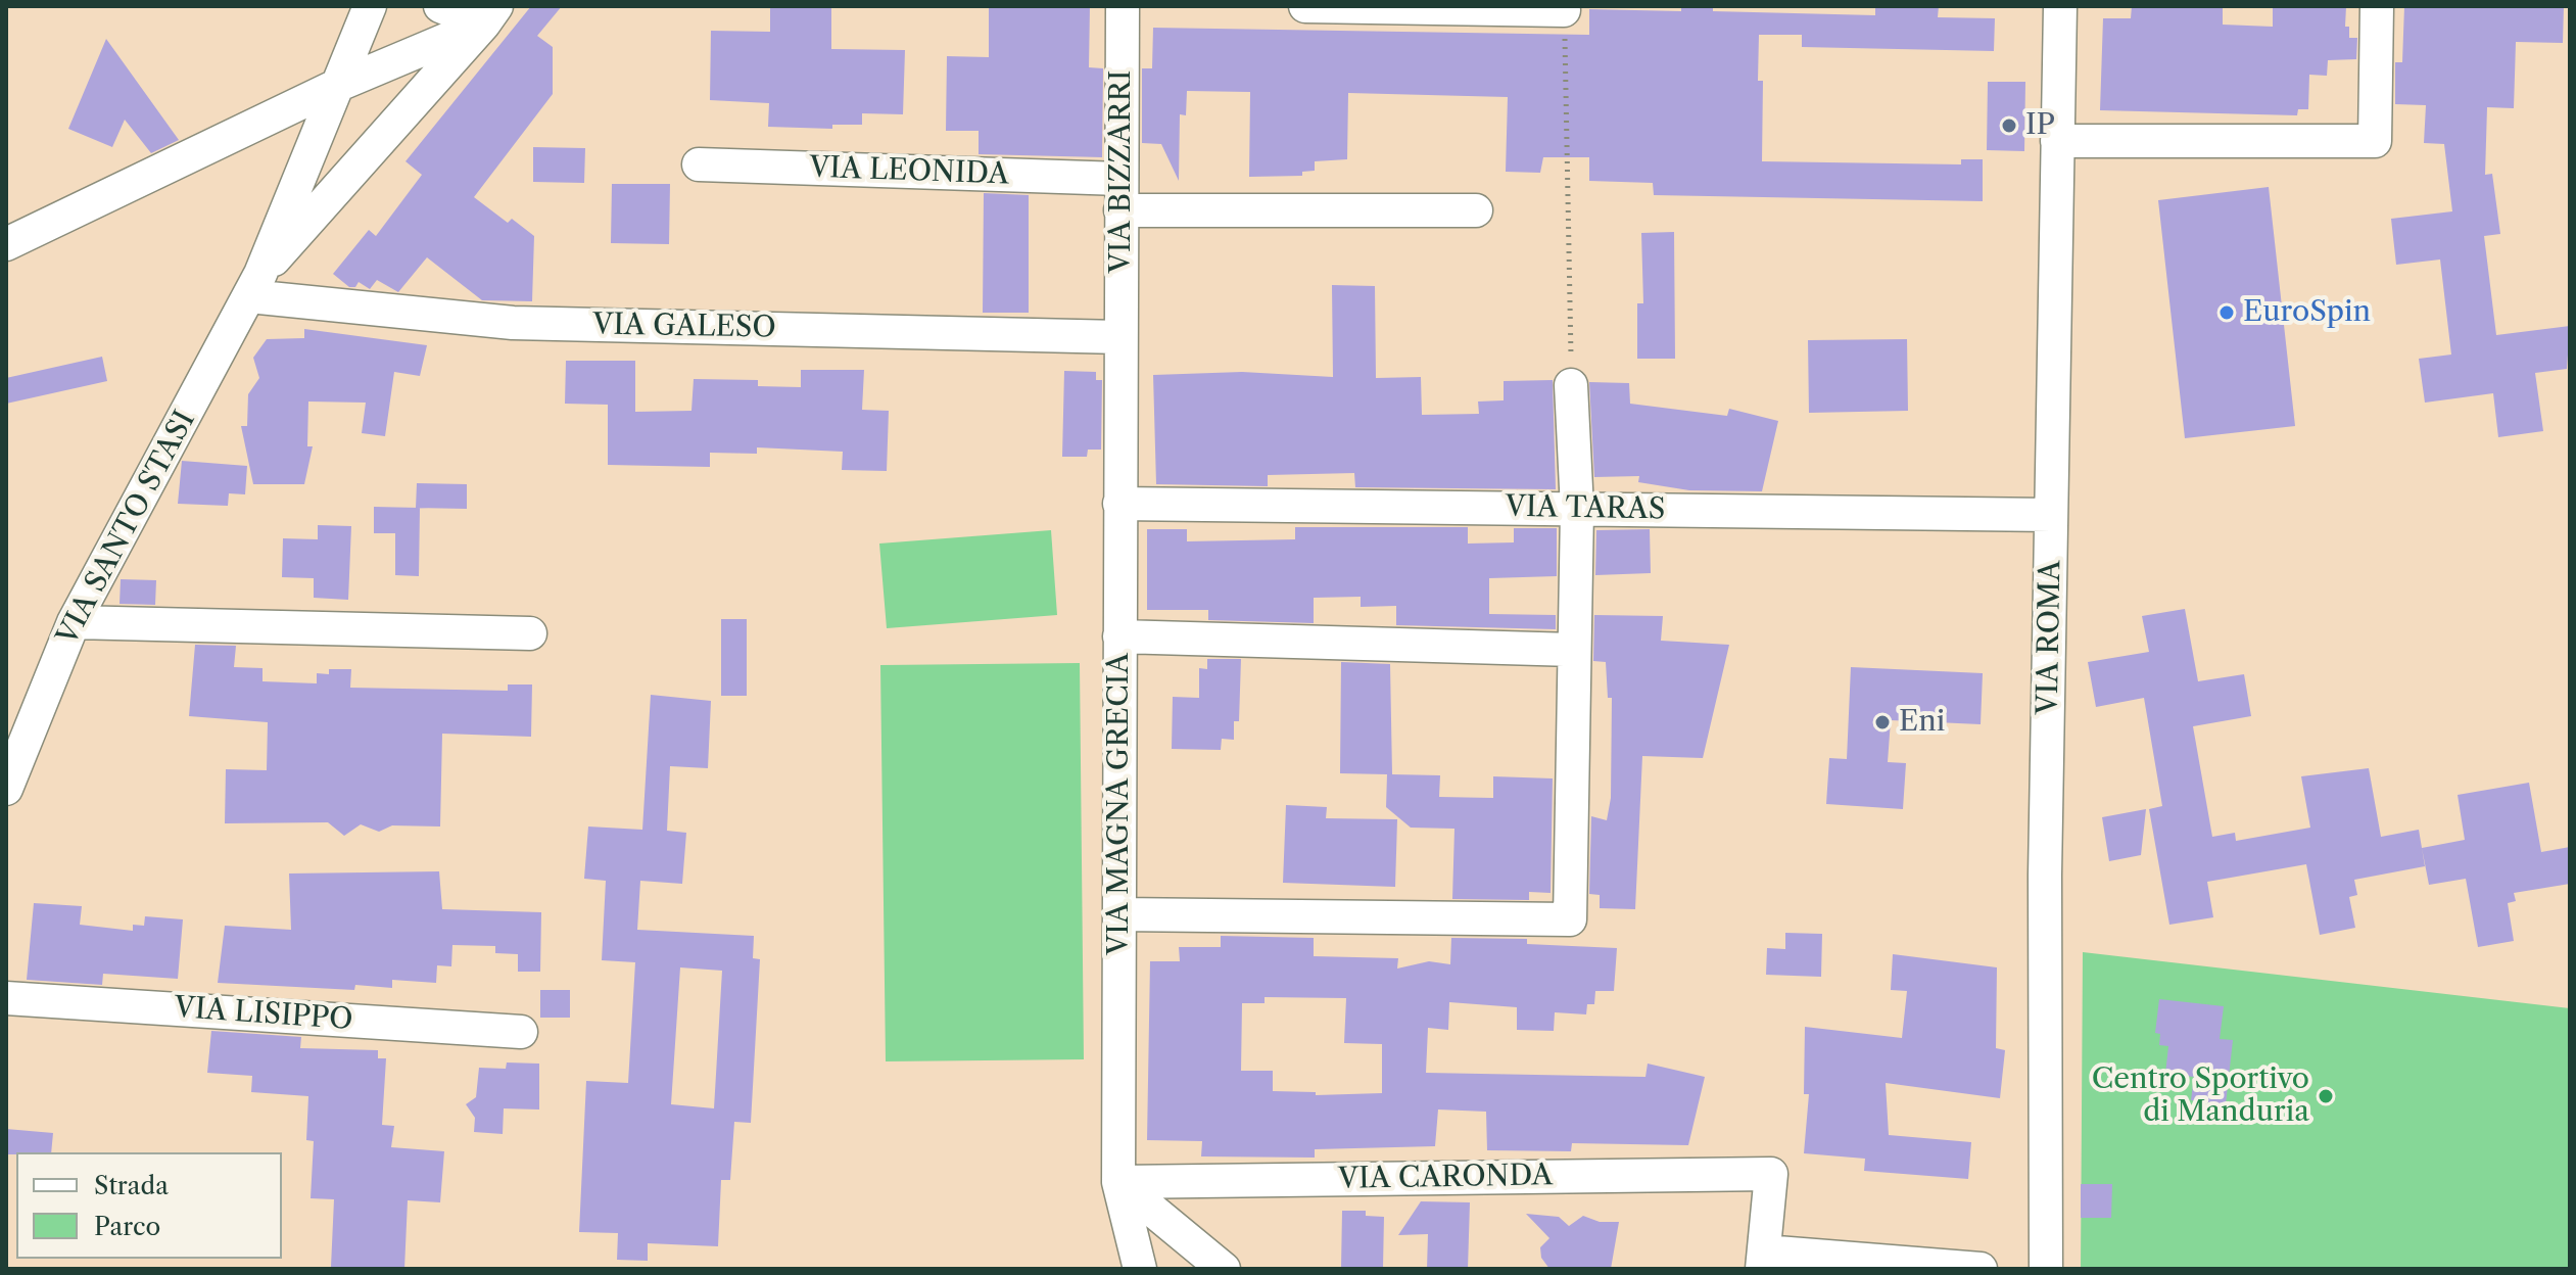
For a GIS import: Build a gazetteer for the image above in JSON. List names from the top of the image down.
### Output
{
  "streets": {
    "street": [
      "VIA LEONIDA",
      "VIA BIZZARRI",
      "VIA GALESO",
      "VIA TARAS",
      "VIA SANTO STASI",
      "VIA ROMA",
      "VIA MAGNA GRECIA",
      "VIA LISIPPO",
      "VIA CARONDA"
    ]
  },
  "crossings": [
    ["VIA LEONIDA", "VIA BIZZARRI"],
    ["VIA BIZZARRI", "VIA GALESO"],
    ["VIA BIZZARRI", "VIA MAGNA GRECIA"],
    ["VIA GALESO", "VIA SANTO STASI"],
    ["VIA GALESO", "VIA MAGNA GRECIA"],
    ["VIA TARAS", "VIA ROMA"],
    ["VIA TARAS", "VIA MAGNA GRECIA"],
    ["VIA MAGNA GRECIA", "VIA CARONDA"]
  ],
  "places": [
    "IP",
    "EuroSpin",
    "Eni",
    "Centro Sportivo di Manduria"
  ],
  "legend": ["Strada", "Parco"]
}
